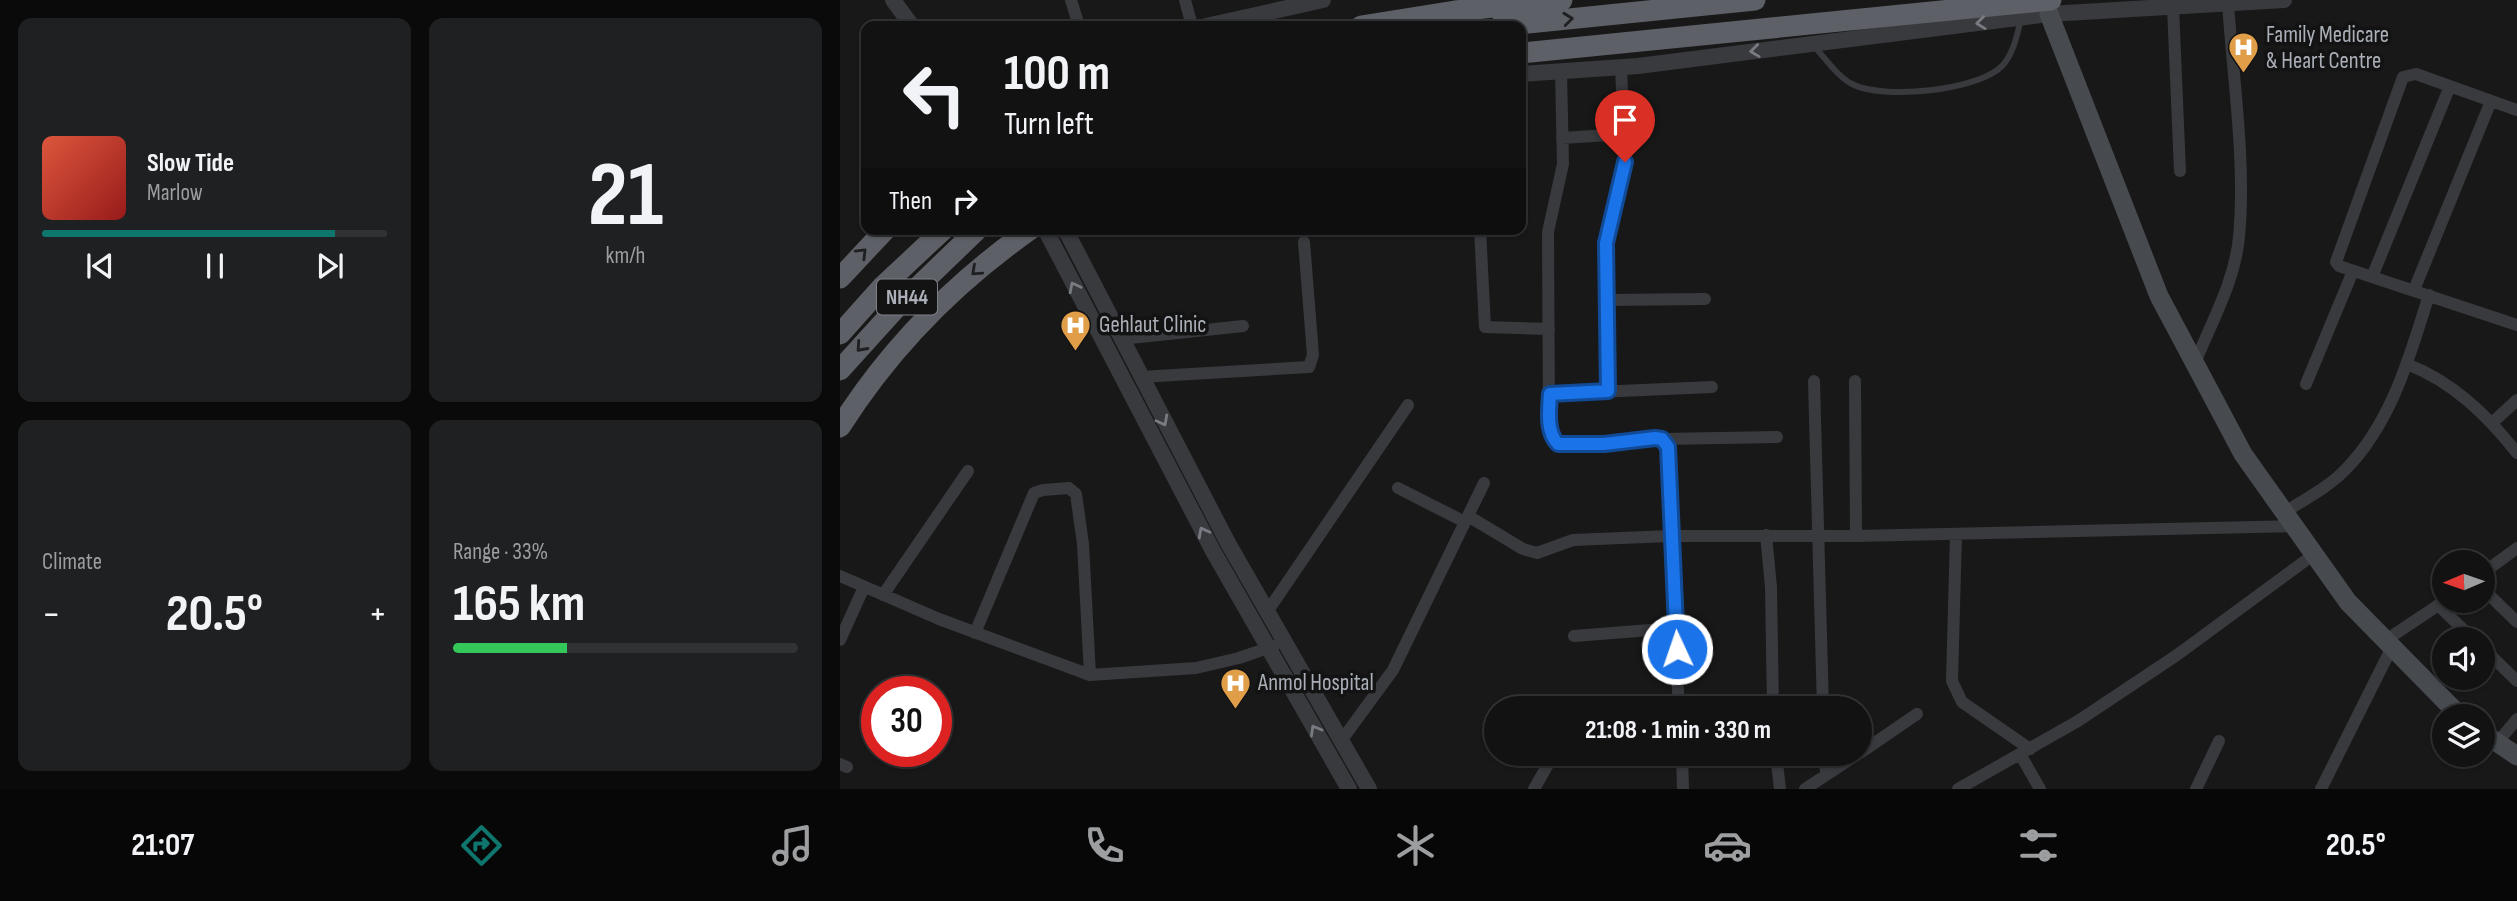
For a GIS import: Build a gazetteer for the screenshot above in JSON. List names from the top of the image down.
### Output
{
  "streets": {
    "highway": ["NH44"]
  },
  "places": {
    "hospital": ["Family Medicare & Heart Centre", "Gehlaut Clinic", "Anmol Hospital"]
  },
  "north": "left",
  "page": {
    "tile": [
      ["21", "km/h"],
      "Climate",
      ["Range · 33%", "165 km"]
    ],
    "turn": ["100 m", "Turn left"],
    "song": ["Slow Tide", "Marlow"],
    "then": "Then",
    "heat": ["−", "20.5°", "+"],
    "limit": "30",
    "trip": "21:08 · 1 min · 330 m",
    "tabs": ["21:07", "20.5°"]
  }
}
